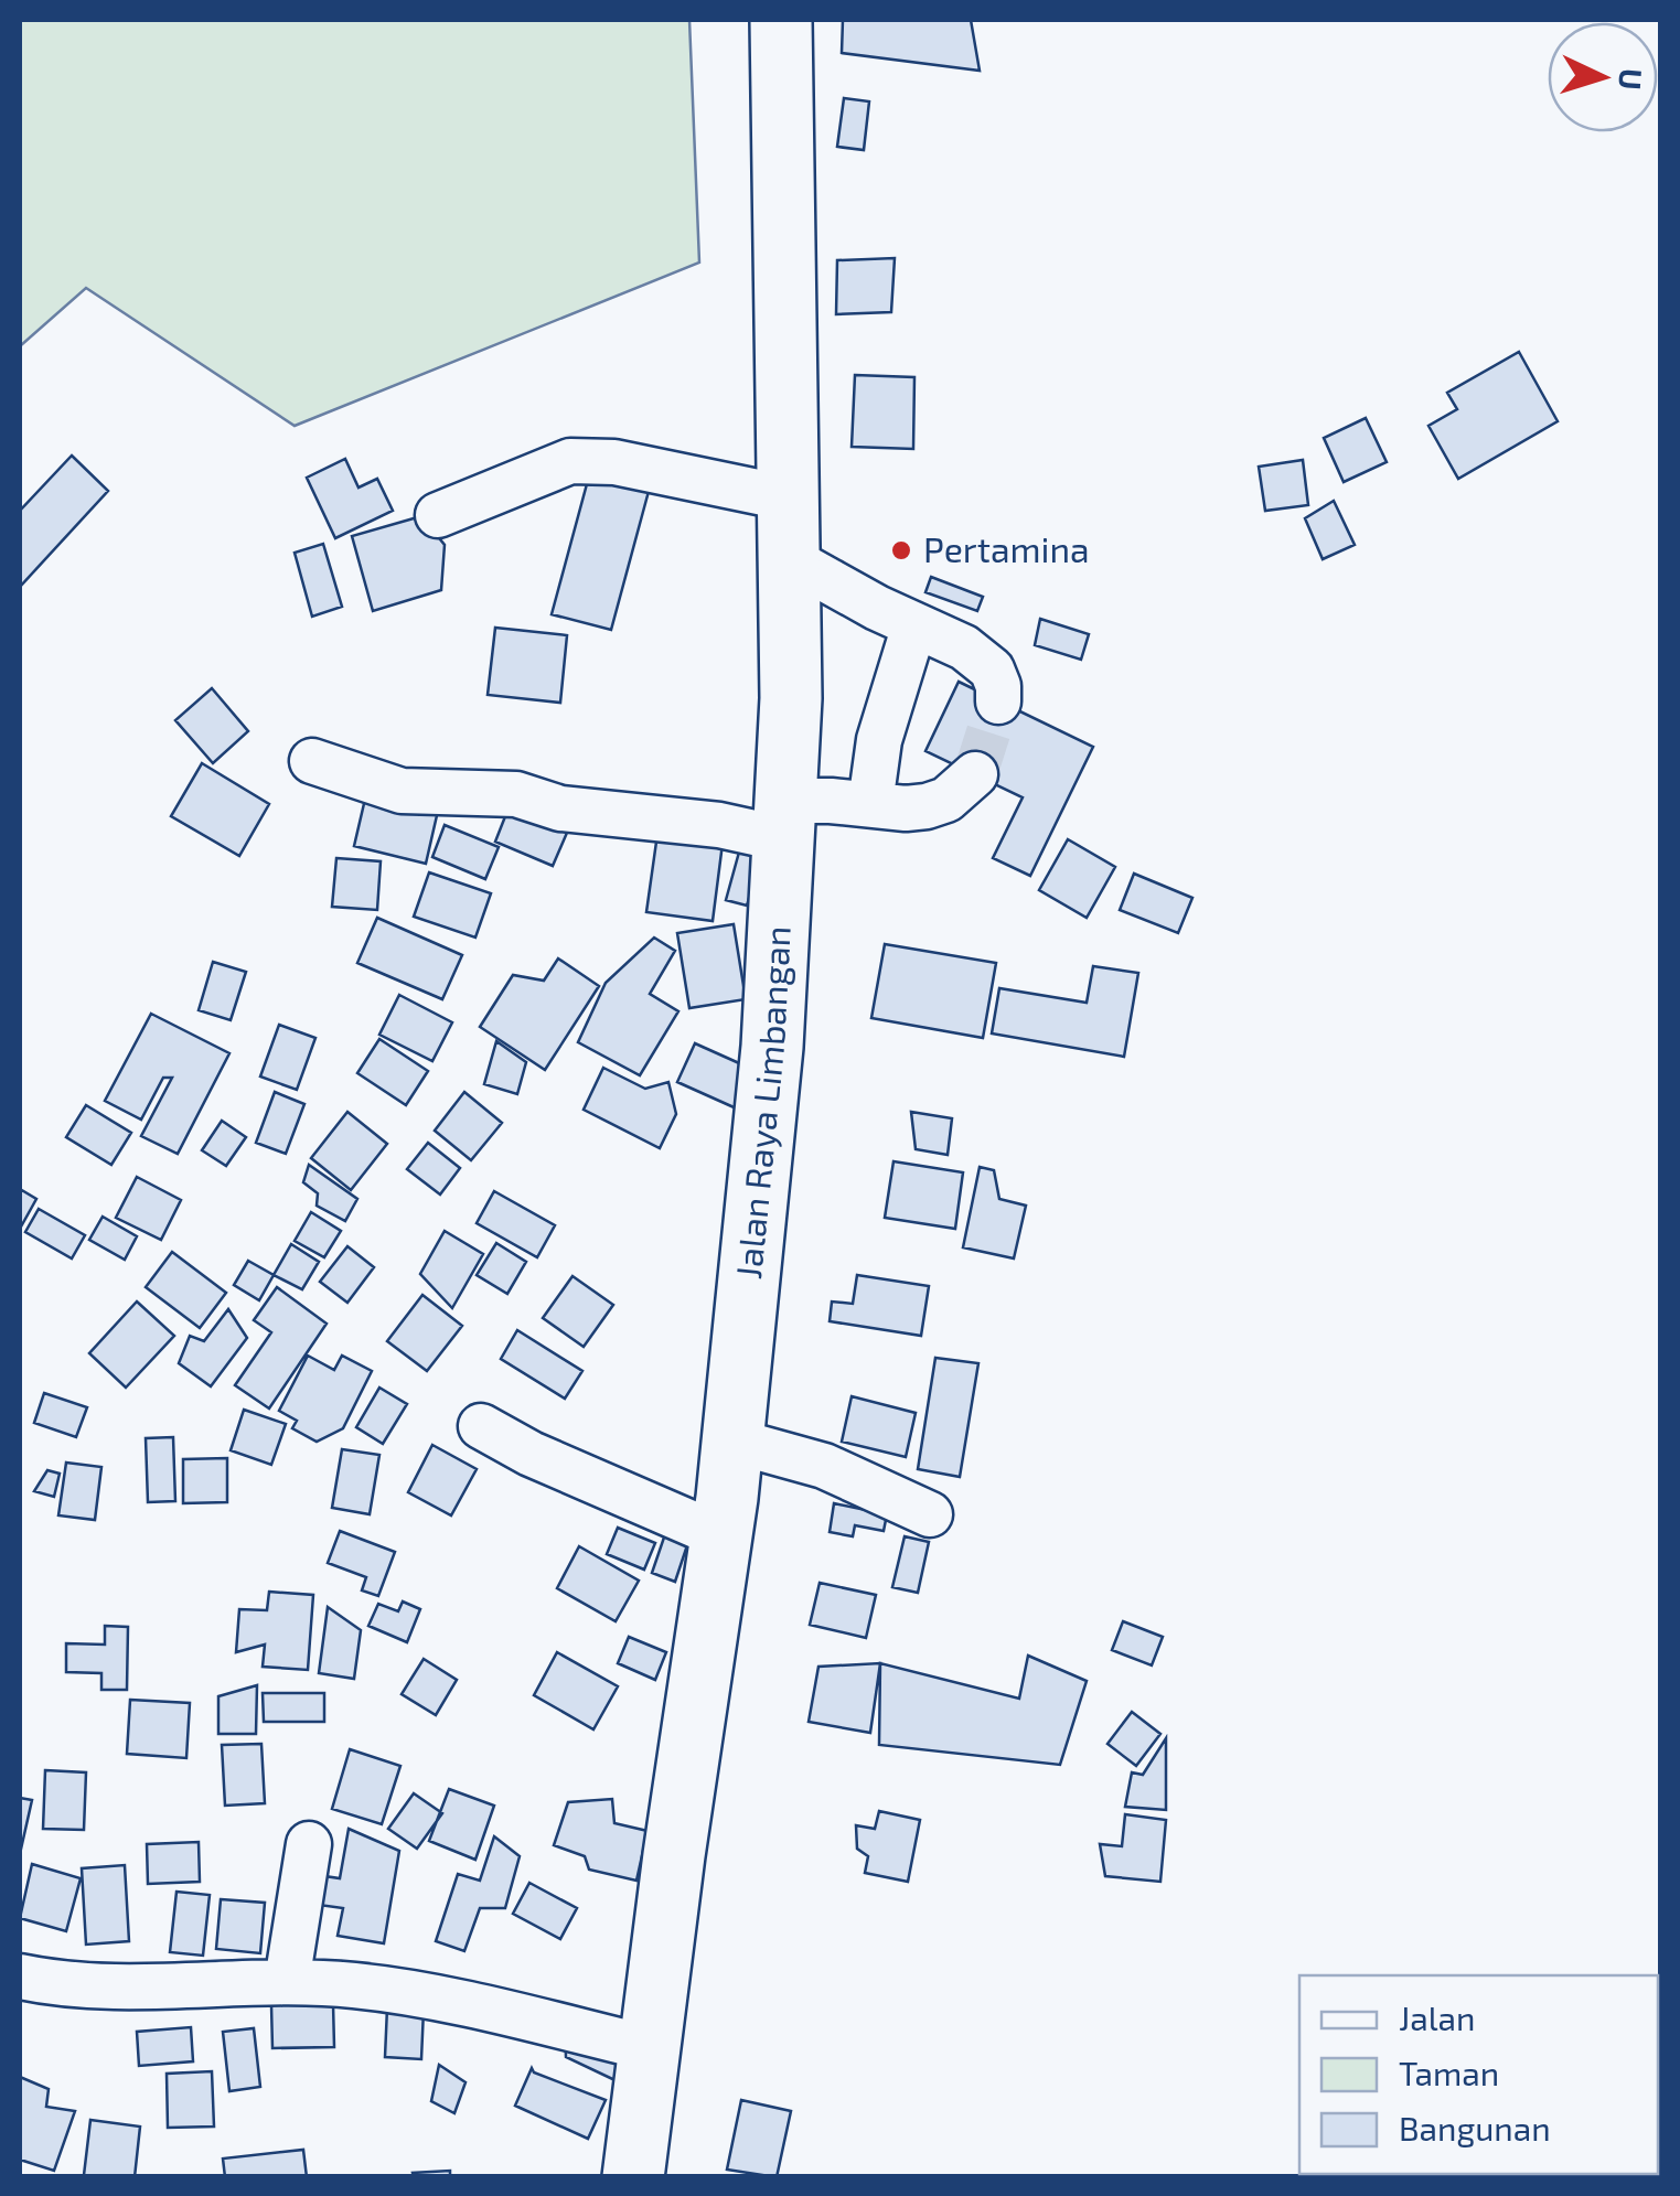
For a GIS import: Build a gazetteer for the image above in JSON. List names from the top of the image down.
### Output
{
  "streets": {
    "highway": ["Jalan Raya Limbangan"]
  },
  "places": ["Pertamina"],
  "legend": ["Jalan", "Taman", "Bangunan"],
  "north": "right"
}
